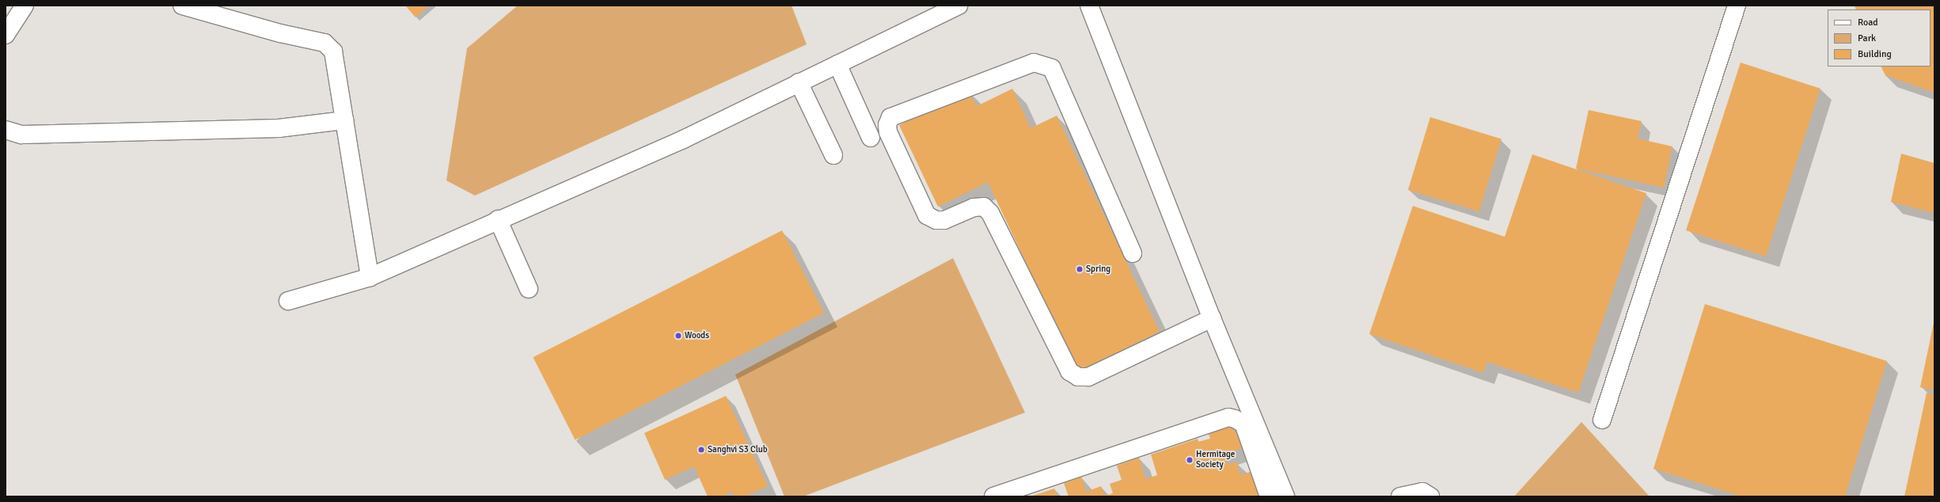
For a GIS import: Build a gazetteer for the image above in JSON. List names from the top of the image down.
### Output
{
  "places": [
    "Spring",
    "Woods",
    "Sanghvi S3 Club",
    "Hermitage Society"
  ],
  "legend": ["Road", "Park", "Building"]
}
